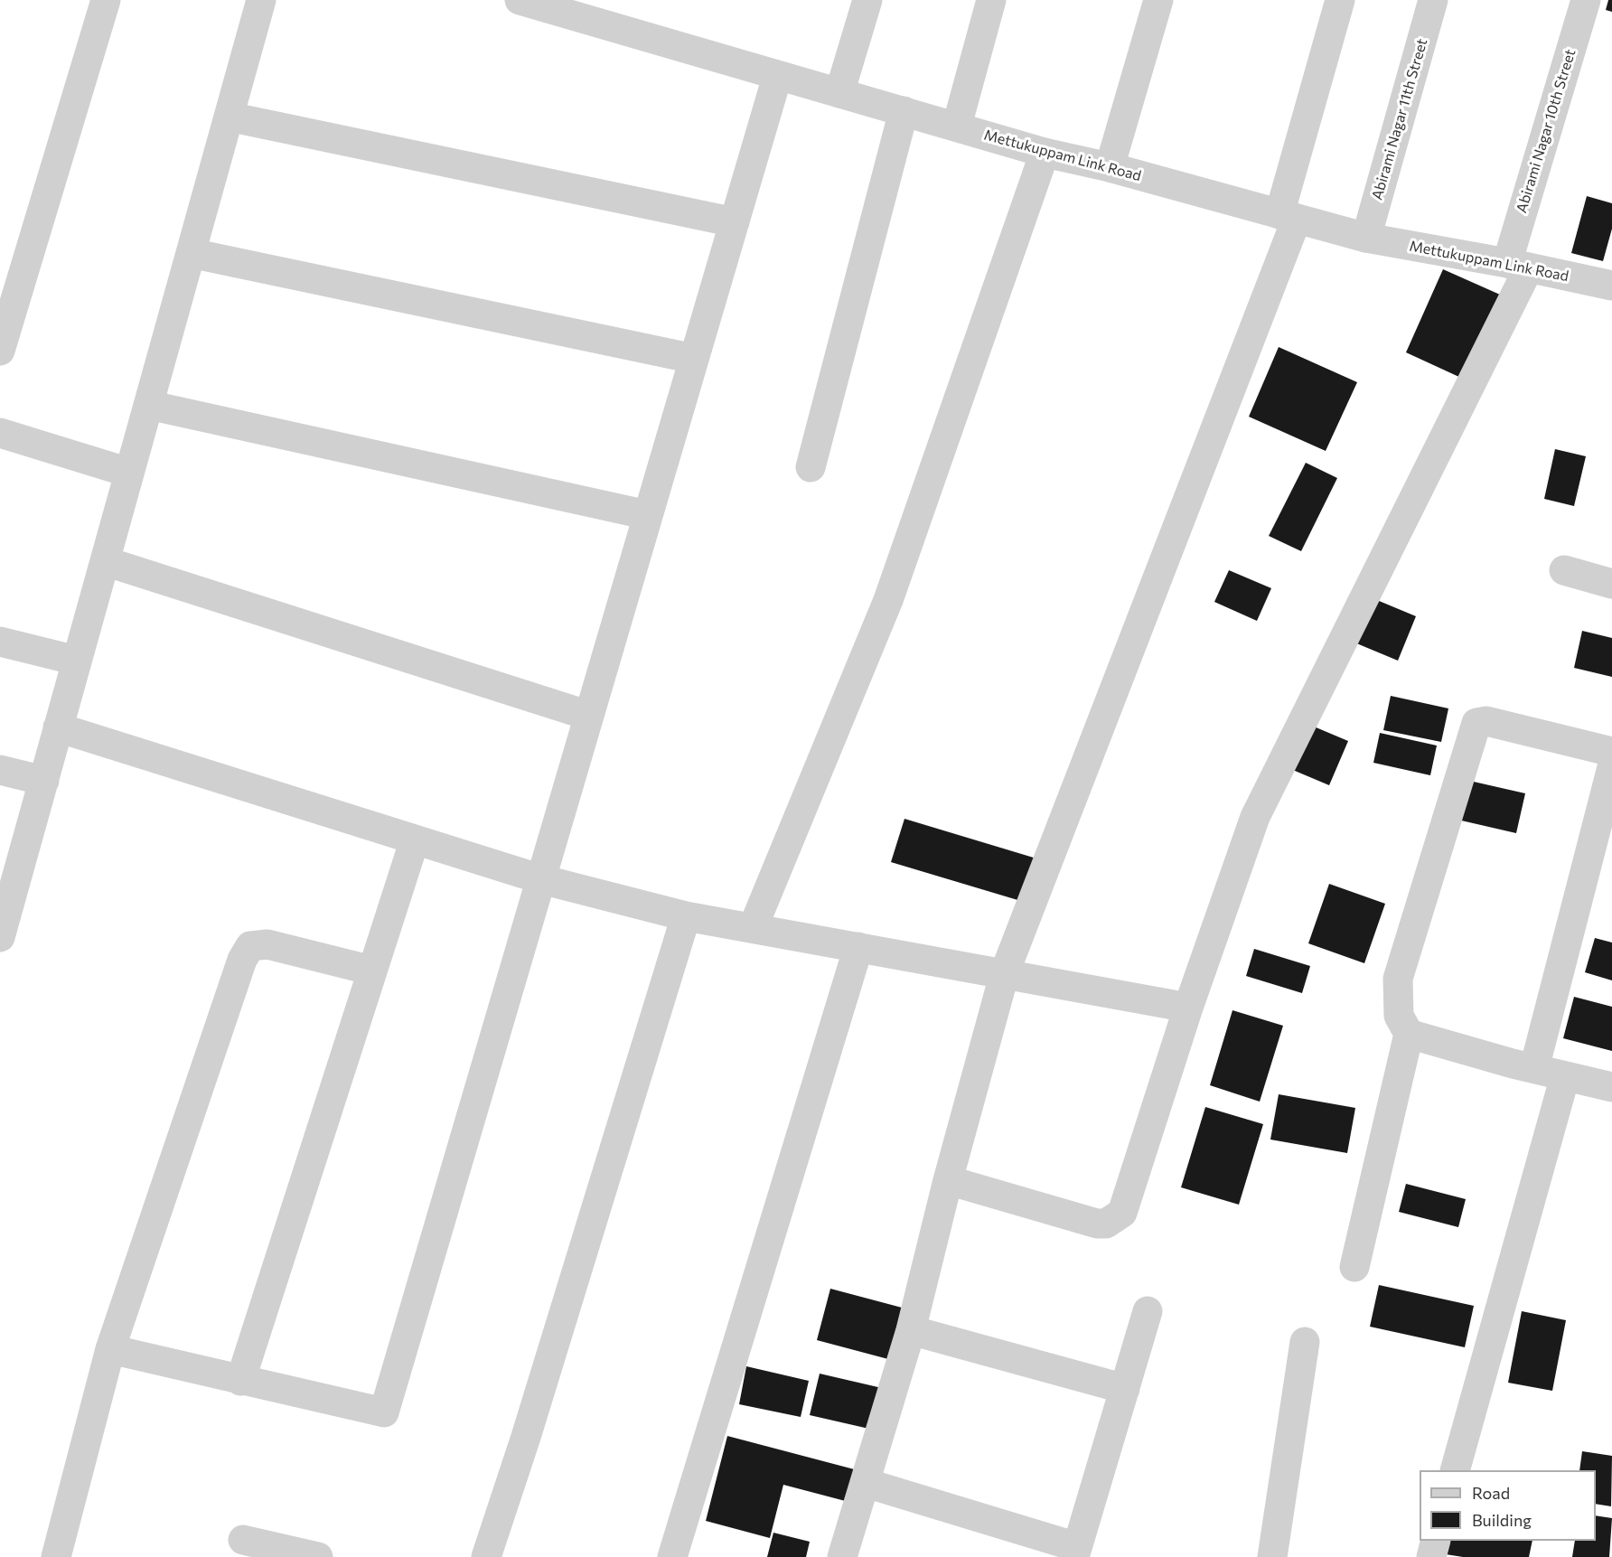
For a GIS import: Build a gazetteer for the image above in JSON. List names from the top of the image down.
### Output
{
  "streets": {
    "street": ["Abirami Nagar 11th Street", "Abirami Nagar 10th Street", "Mettukuppam Link Road"]
  },
  "crossings": [
    ["Abirami Nagar 11th Street", "Mettukuppam Link Road"],
    ["Abirami Nagar 10th Street", "Mettukuppam Link Road"]
  ],
  "legend": ["Road", "Building"]
}
